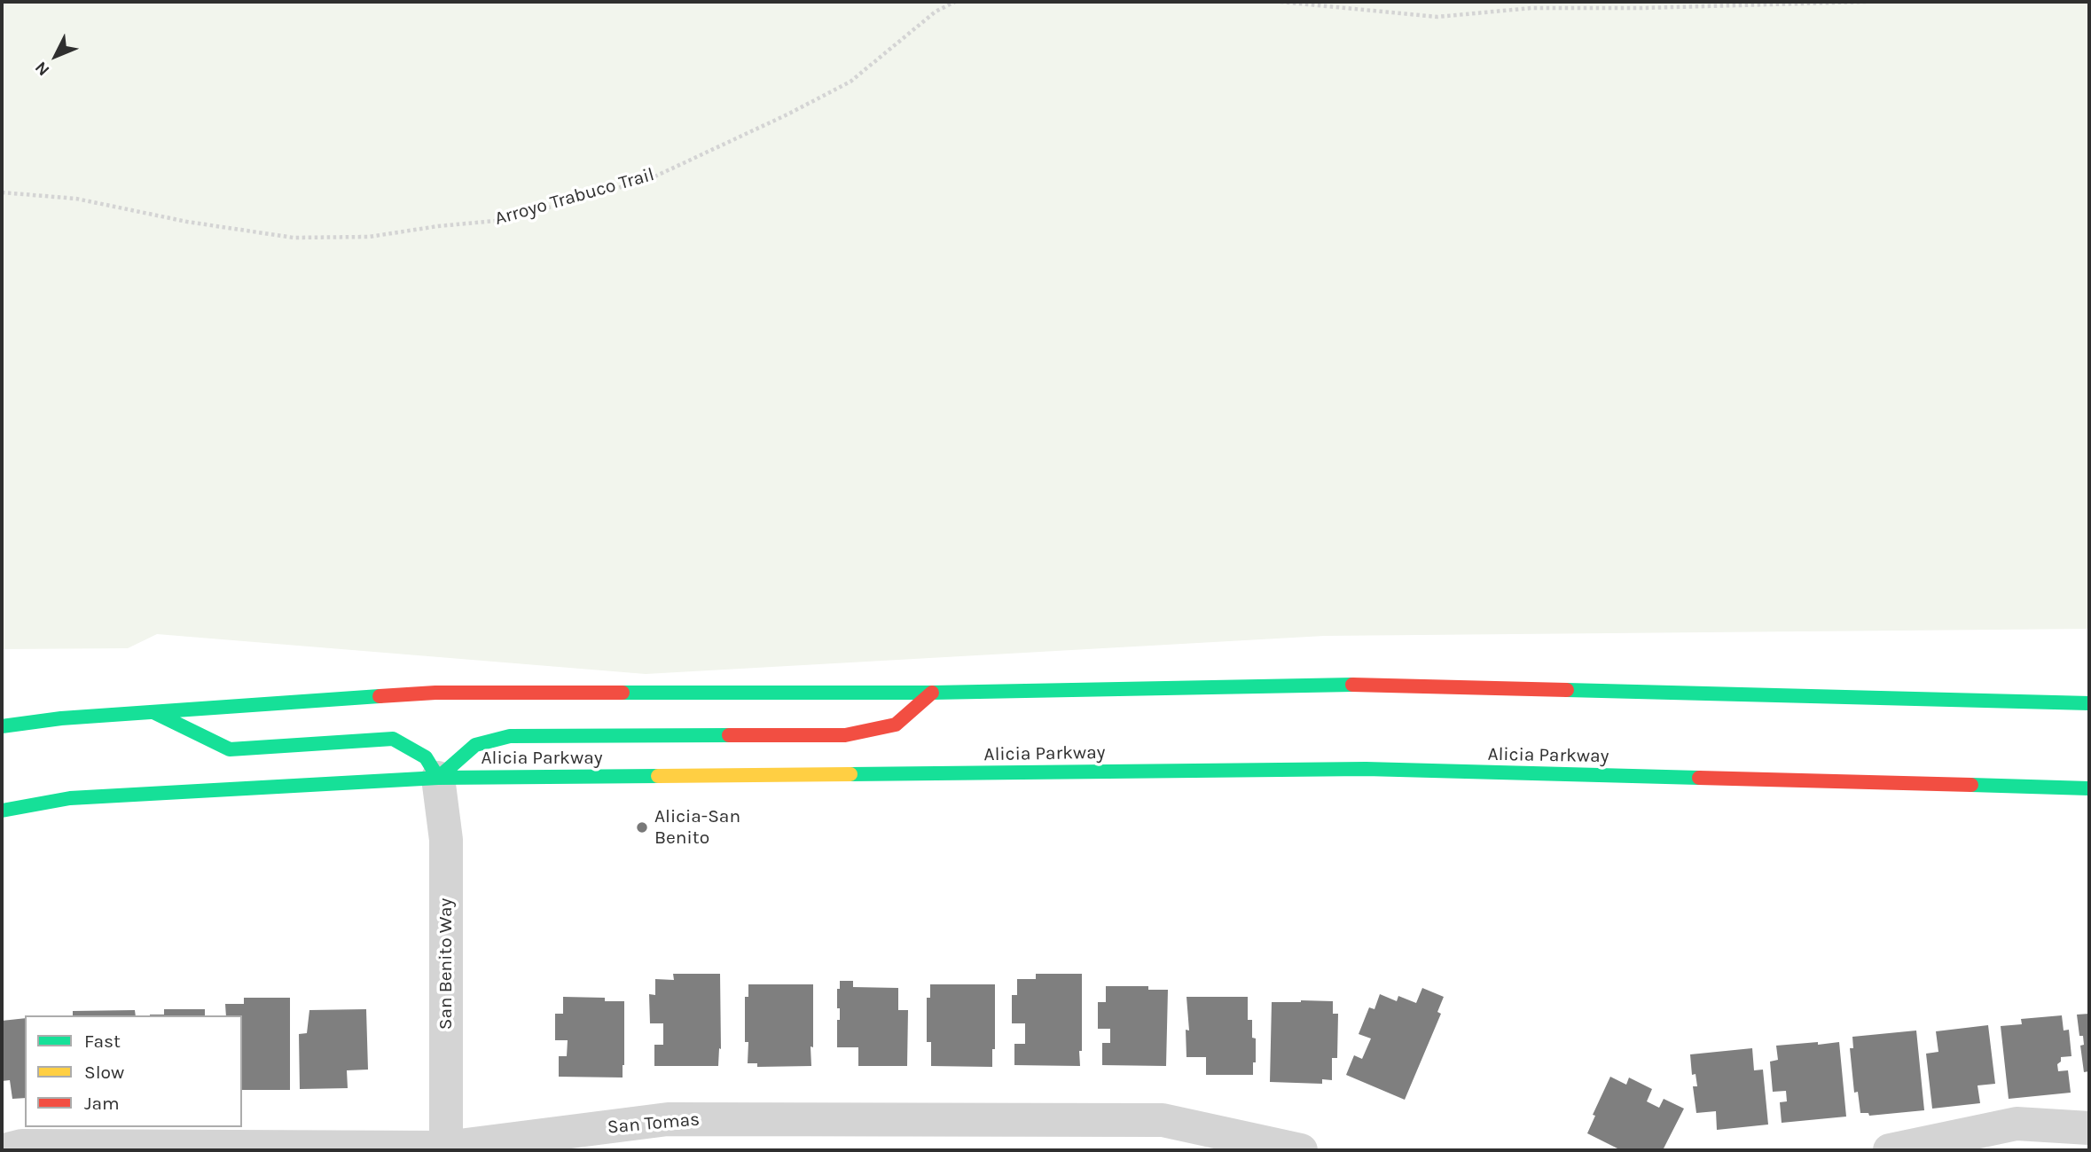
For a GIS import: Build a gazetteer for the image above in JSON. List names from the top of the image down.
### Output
{
  "streets": {
    "main road": ["Alicia Parkway"],
    "street": ["San Benito Way", "San Tomas"],
    "path": ["Arroyo Trabuco Trail"]
  },
  "crossings": [
    ["Alicia Parkway", "San Benito Way"],
    ["San Benito Way", "San Tomas"]
  ],
  "places": ["Alicia-San Benito"],
  "legend": ["Fast", "Slow", "Jam"],
  "north": "bottom left"
}
